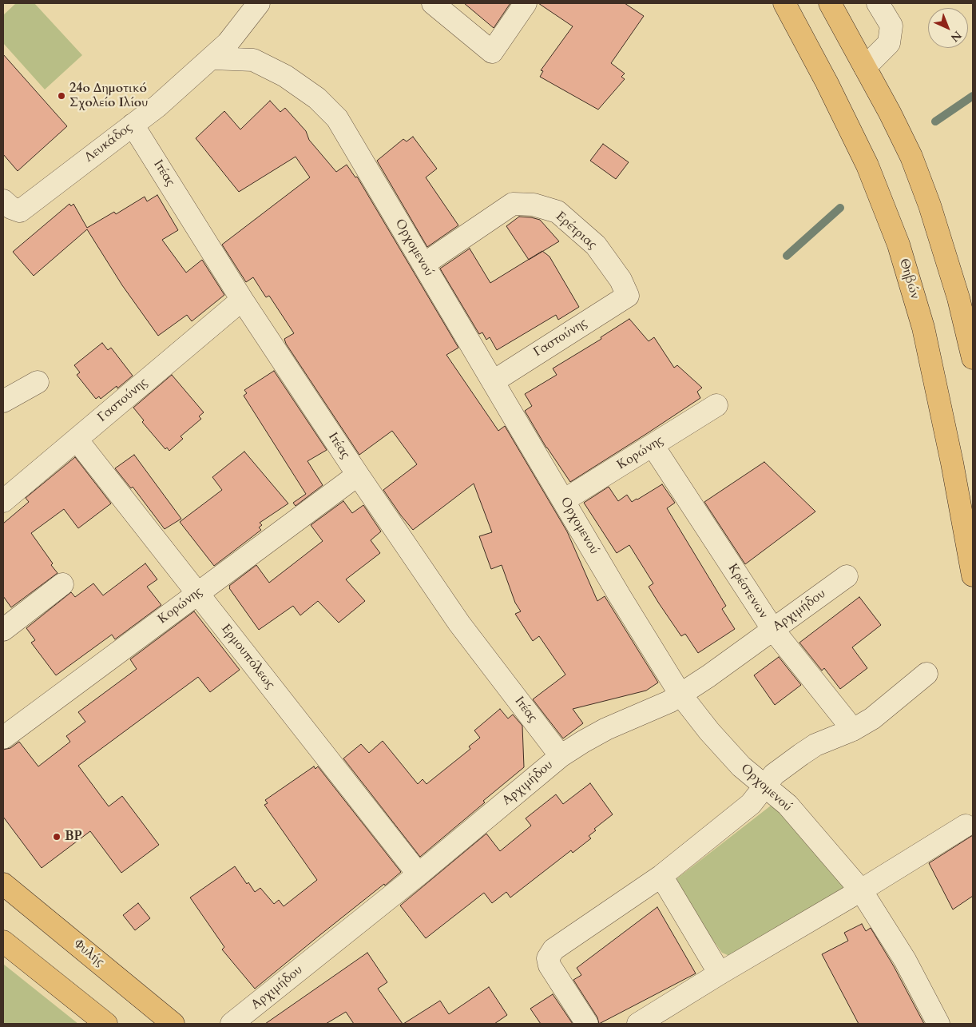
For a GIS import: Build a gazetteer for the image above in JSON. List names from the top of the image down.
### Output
{
  "streets": {
    "main road": ["Θηβών", "Φυλής"],
    "street": [
      "Λευκάδος",
      "Ιτέας",
      "Ερέτριας",
      "Ορχομενού",
      "Γαστούνης",
      "Κορώνης",
      "Κρέστενων",
      "Αρχιμήδου",
      "Ερμουπόλεως"
    ]
  },
  "crossings": [
    ["Λευκάδος", "Ιτέας"],
    ["Λευκάδος", "Ορχομενού"],
    ["Ιτέας", "Γαστούνης"],
    ["Ιτέας", "Κορώνης"],
    ["Ιτέας", "Αρχιμήδου"],
    ["Ερέτριας", "Ορχομενού"],
    ["Ερέτριας", "Γαστούνης"],
    ["Ορχομενού", "Γαστούνης"],
    ["Ορχομενού", "Κορώνης"],
    ["Ορχομενού", "Αρχιμήδου"],
    ["Γαστούνης", "Ερμουπόλεως"],
    ["Κορώνης", "Κρέστενων"],
    ["Κορώνης", "Ερμουπόλεως"],
    ["Κρέστενων", "Αρχιμήδου"],
    ["Αρχιμήδου", "Ερμουπόλεως"]
  ],
  "places": ["24ο Δημοτικό Σχολείο Ιλίου", "BP"],
  "north": "bottom right"
}
